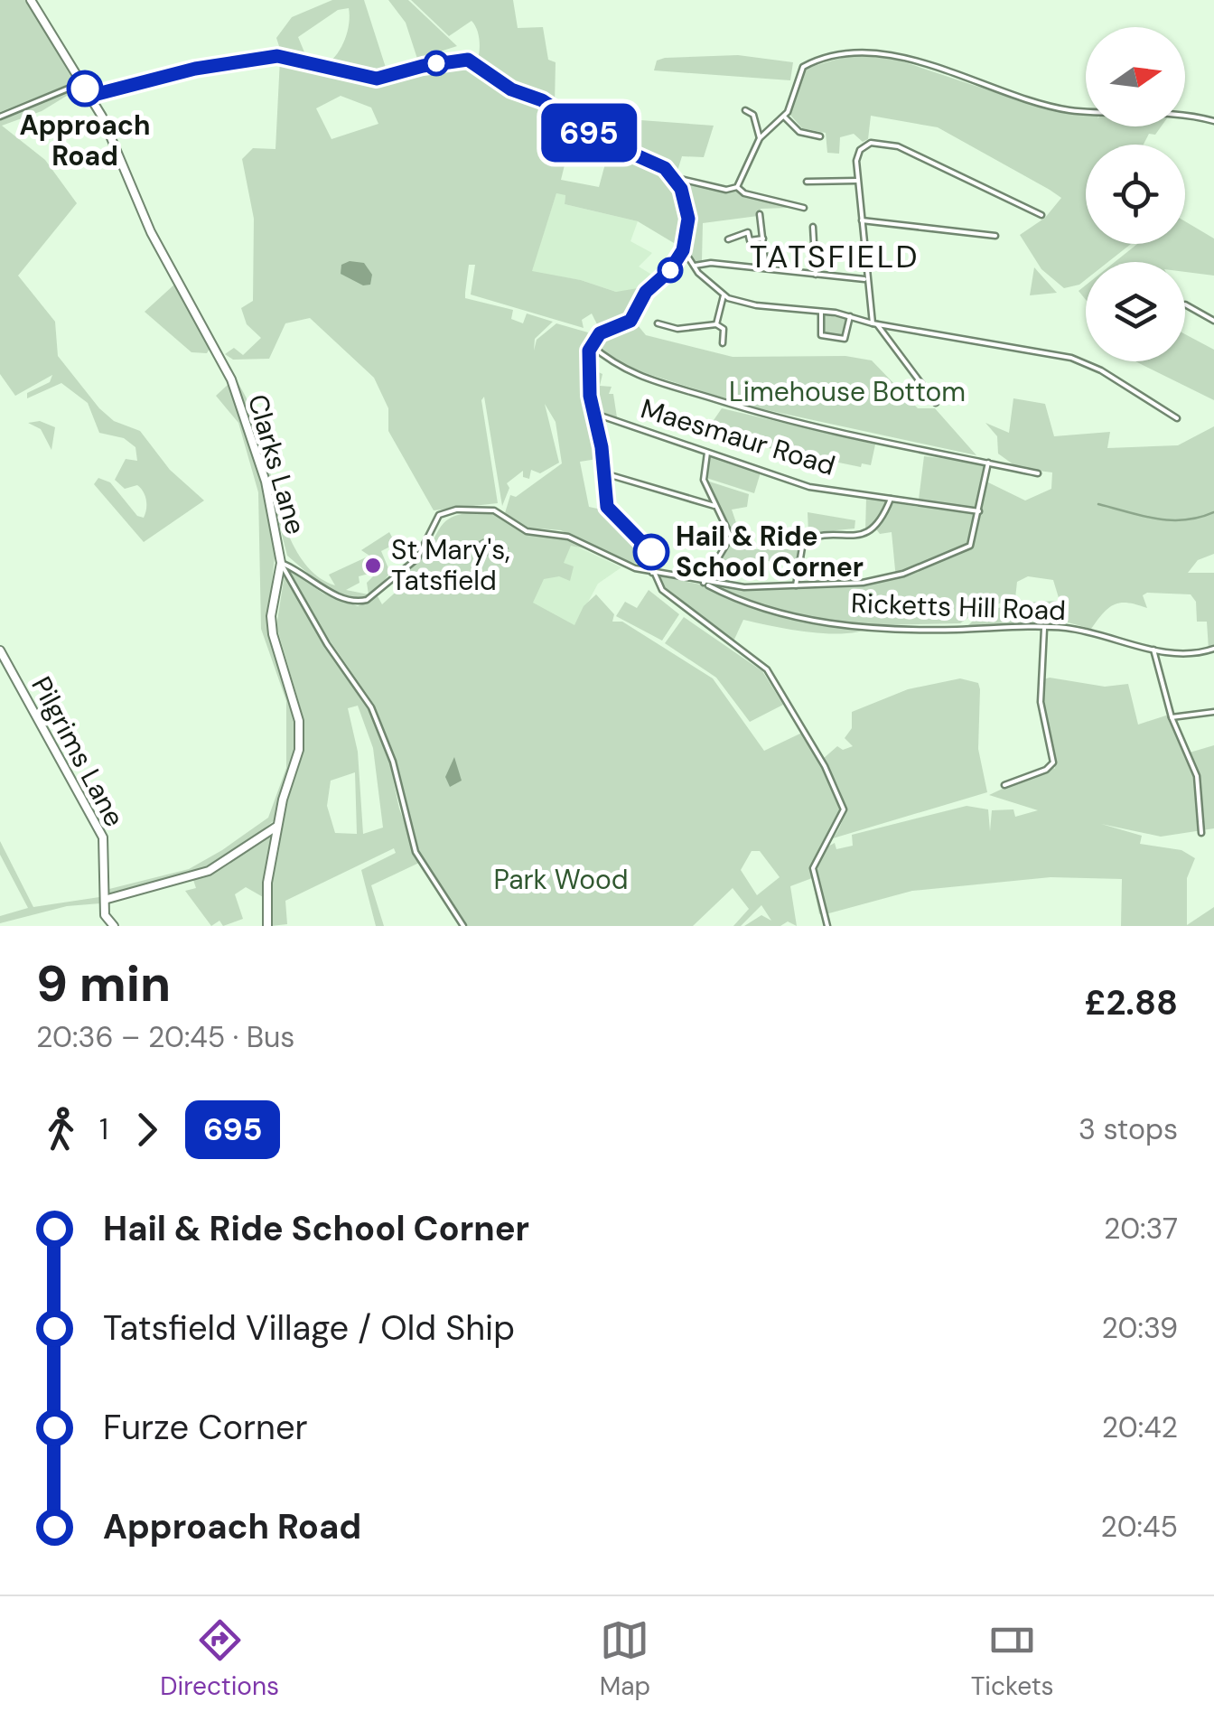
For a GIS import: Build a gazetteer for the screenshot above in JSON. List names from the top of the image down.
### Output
{
  "streets": {
    "main road": ["Clarks Lane", "Pilgrims Lane"],
    "street": ["Maesmaur Road", "Ricketts Hill Road"]
  },
  "districts": ["TATSFIELD"],
  "parks": ["Limehouse Bottom", "Park Wood"],
  "places": ["Approach Road", "Hail & Ride School Corner", "St Mary's, Tatsfield"],
  "lines": ["bus line 695"],
  "north": "right",
  "page": {
    "on_map": "695",
    "heading": ["9 min", "20:36 – 20:45 · Bus", "£2.88"],
    "legs": ["1", "695", "3 stops"],
    "list": [
      {
        "name": "Hail & Ride School Corner",
        "value": "20:37"
      },
      {
        "name": "Tatsfield Village / Old Ship",
        "value": "20:39"
      },
      {
        "name": "Furze Corner",
        "value": "20:42"
      },
      {
        "name": "Approach Road",
        "value": "20:45"
      }
    ],
    "tabs": ["Directions", "Map", "Tickets"]
  }
}
